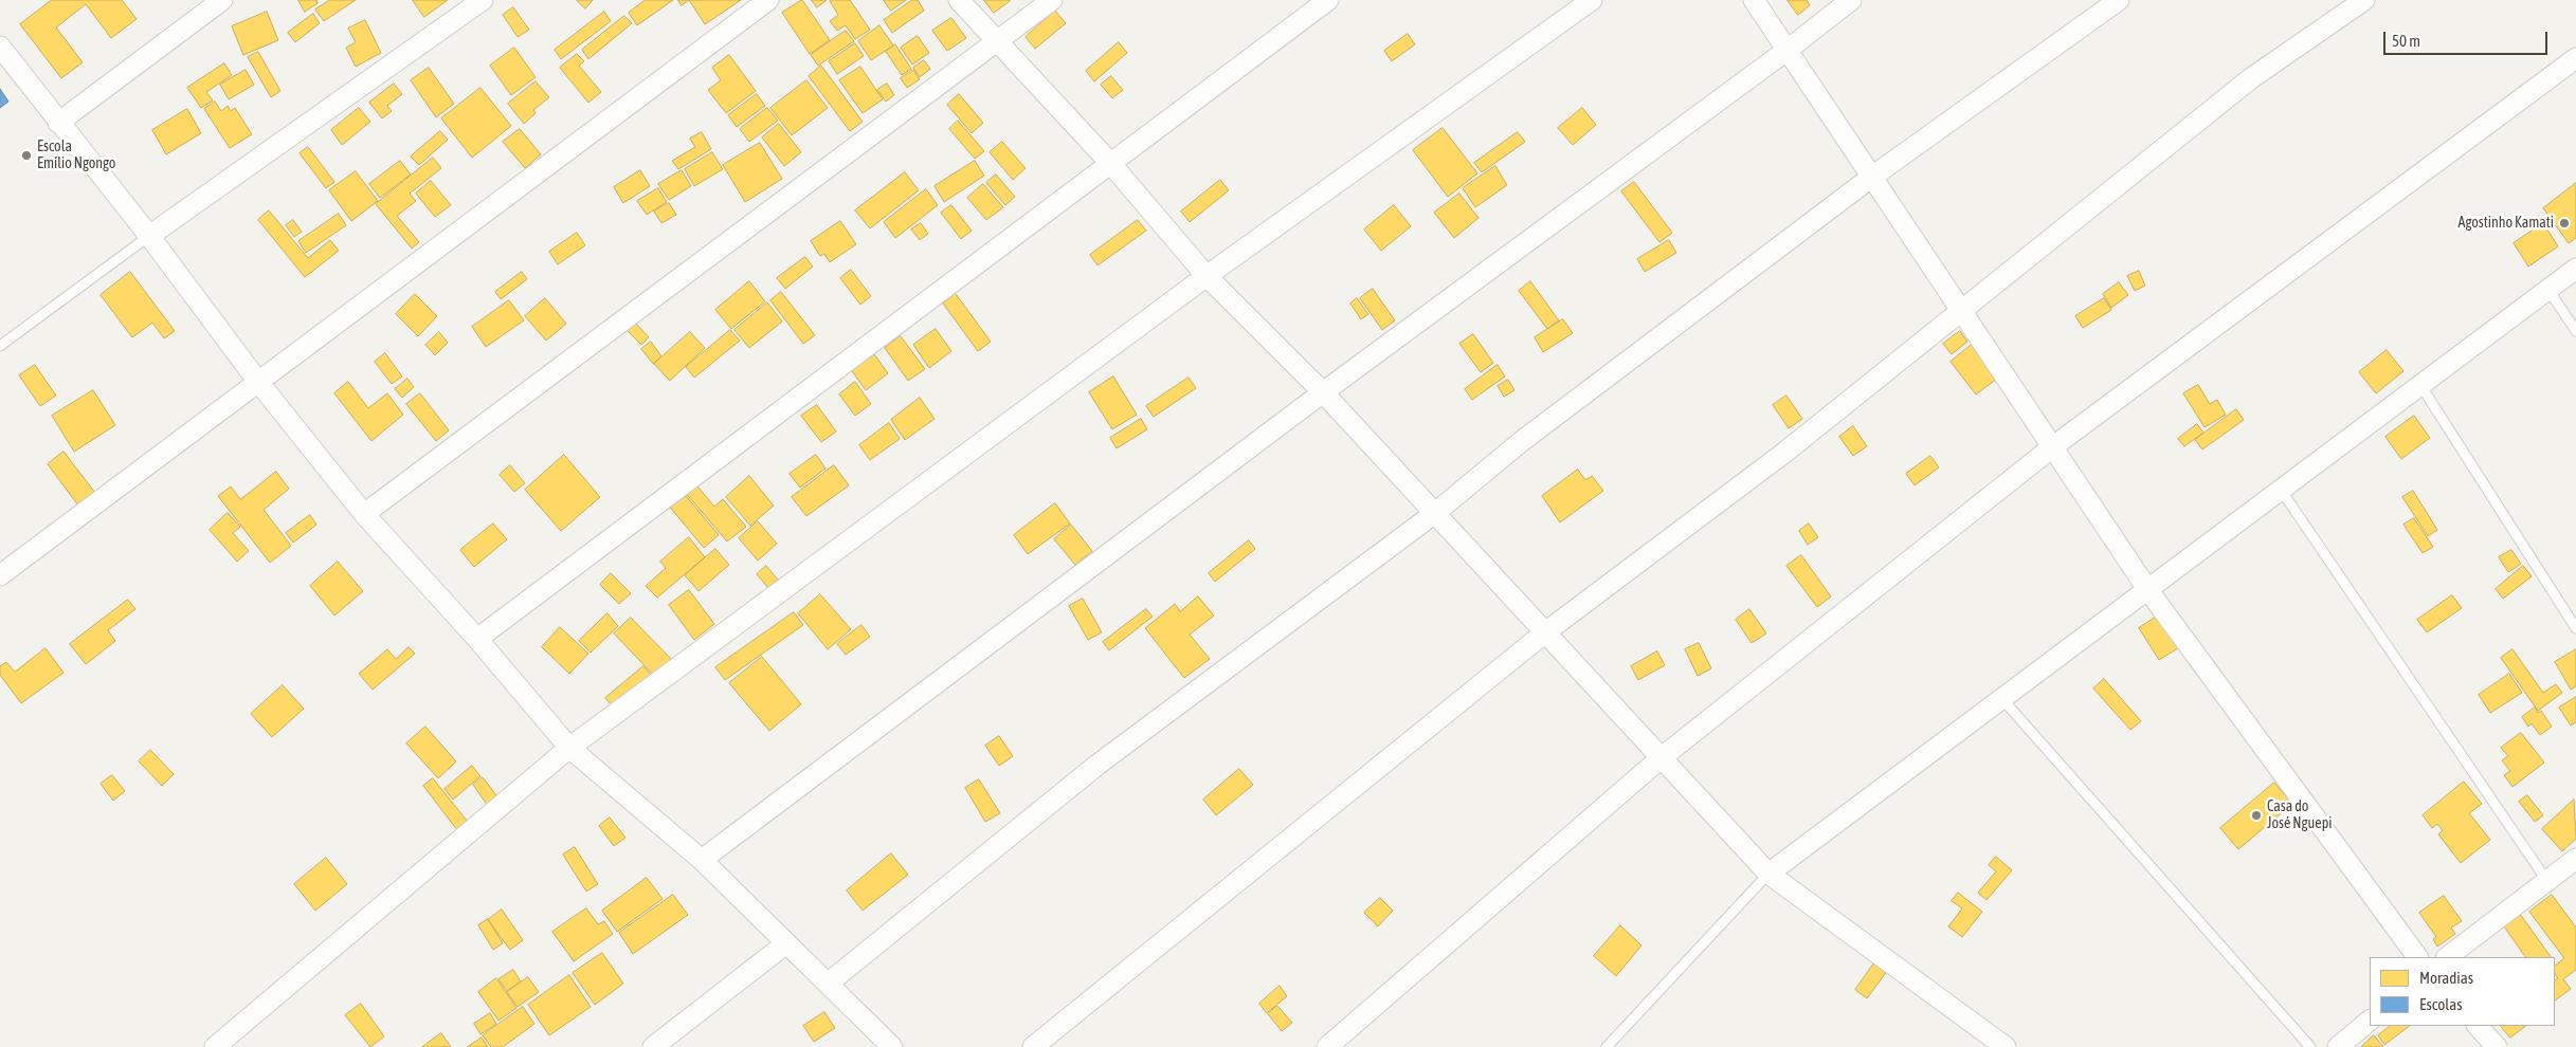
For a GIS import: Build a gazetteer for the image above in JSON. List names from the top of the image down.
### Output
{
  "places": ["Escola Emílio Ngongo", "Agostinho Kamati", "Casa do José Nguepi"],
  "legend": ["Moradias", "Escolas"],
  "scale_bar": "50 m"
}
